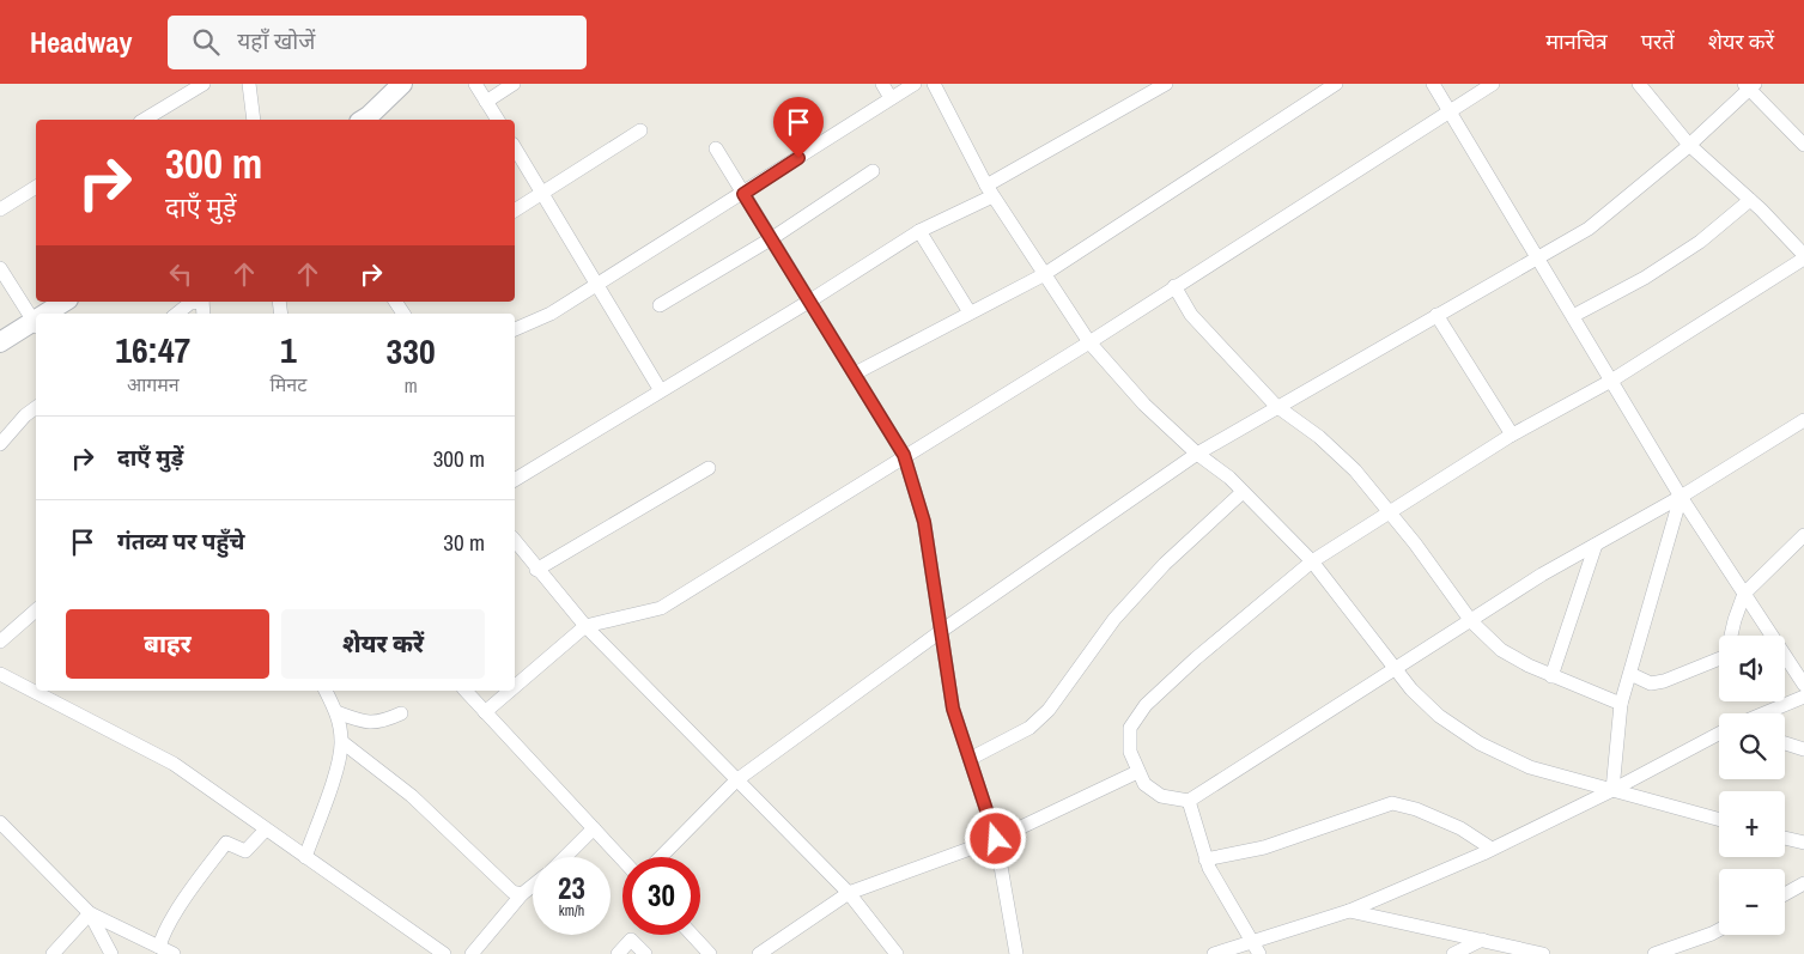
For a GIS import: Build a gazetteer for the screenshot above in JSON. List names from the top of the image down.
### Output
{
  "page": {
    "header": "Headway",
    "search": "यहाँ खोजें",
    "nav": ["मानचित्र", "परतें", "शेयर करें"],
    "turn": ["300 m", "दाएँ मुड़ें"],
    "eta": [
      "16:47",
      "आगमन",
      "1",
      "मिनट",
      "330",
      "m"
    ],
    "list": [
      {
        "name": "दाएँ मुड़ें",
        "value": "300 m"
      },
      {
        "name": "गंतव्य पर पहुँचे",
        "value": "30 m"
      }
    ],
    "buttons": ["बाहर", "शेयर करें"],
    "map_buttons": ["+", "−"],
    "speed": "23 km/h",
    "limit": "30"
  }
}
